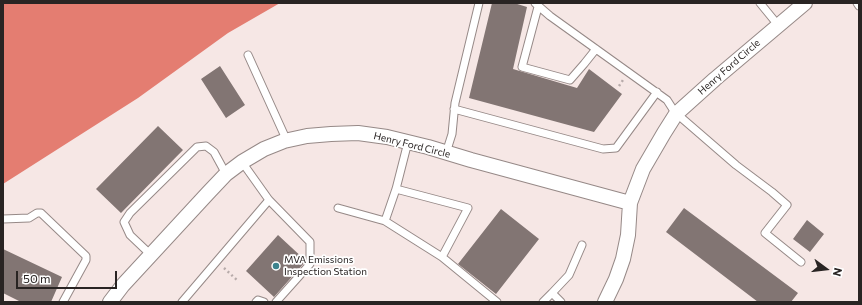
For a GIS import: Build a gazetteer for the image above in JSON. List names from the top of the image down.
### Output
{
  "streets": {
    "street": ["Henry Ford Circle"]
  },
  "places": ["MVA Emissions Inspection Station"],
  "scale_bar": "50 m",
  "north": "right"
}
